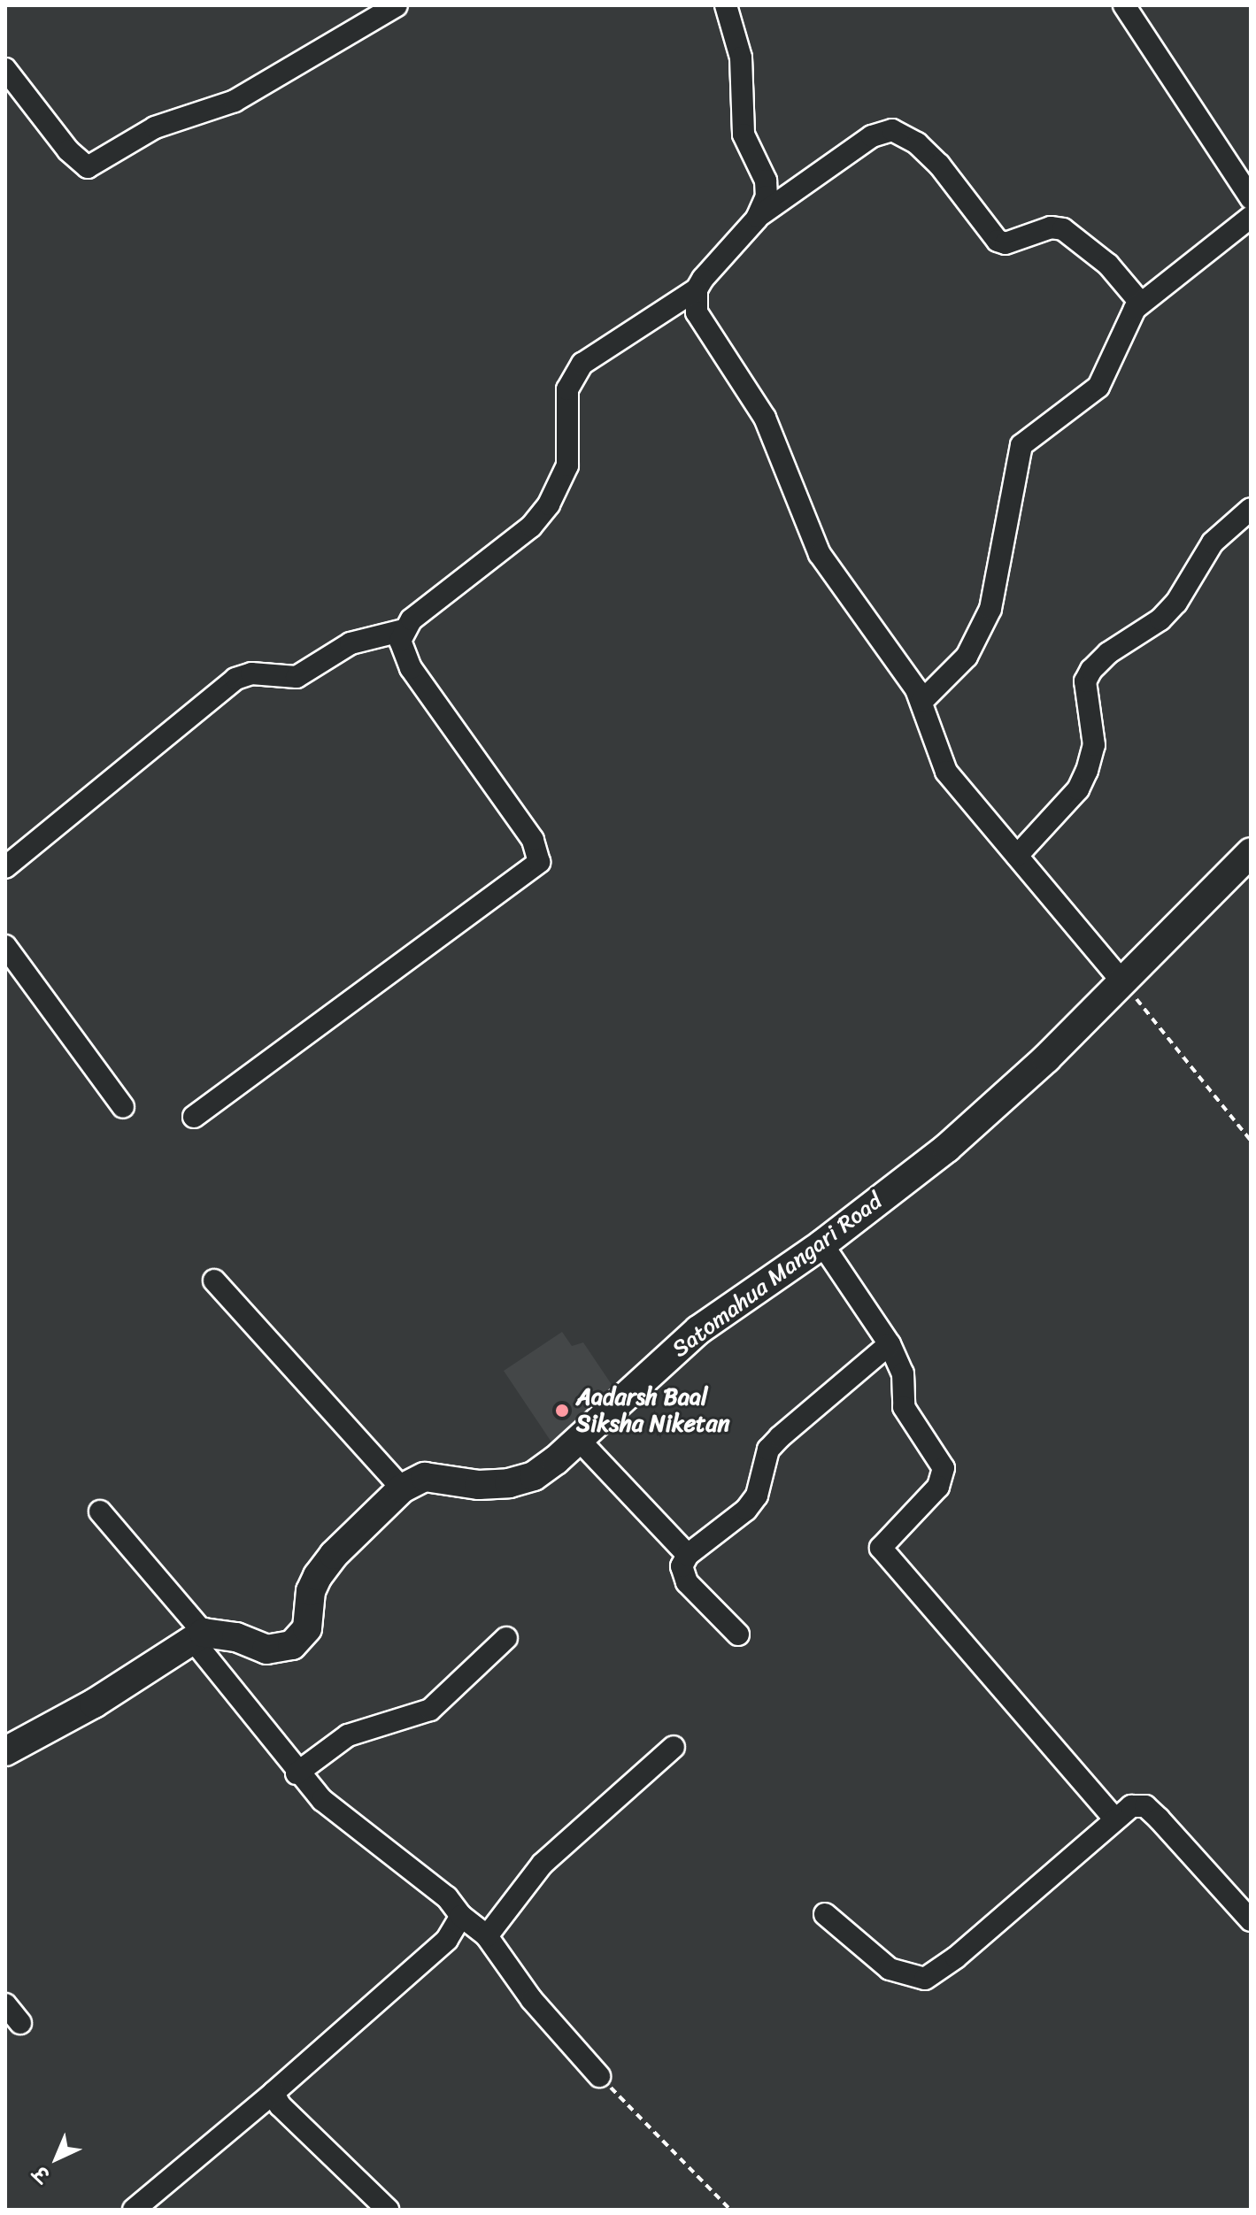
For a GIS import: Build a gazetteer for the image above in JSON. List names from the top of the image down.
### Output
{
  "streets": {
    "street": ["Satomahua Mangari Road"]
  },
  "places": ["Aadarsh Baal Siksha Niketan"],
  "north": "bottom left"
}
